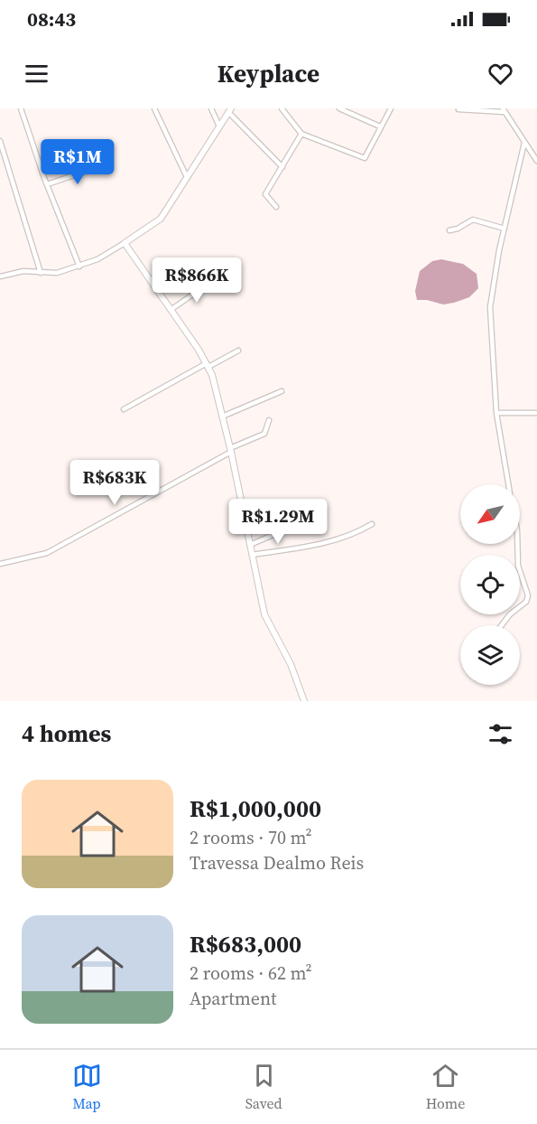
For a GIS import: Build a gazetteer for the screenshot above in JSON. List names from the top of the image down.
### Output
{
  "north": "bottom left",
  "page": {
    "status": "08:43",
    "header": "Keyplace",
    "price": [
      "R$1M",
      "R$866K",
      "R$683K",
      "R$1.29M"
    ],
    "heading": "4 homes",
    "list": [
      {
        "name": "R$1,000,000",
        "note": "2 rooms · 70 m² · Travessa Dealmo Reis"
      },
      {
        "name": "R$683,000",
        "note": "2 rooms · 62 m² · Apartment"
      }
    ],
    "tabs": ["Map", "Saved", "Home"]
  }
}
